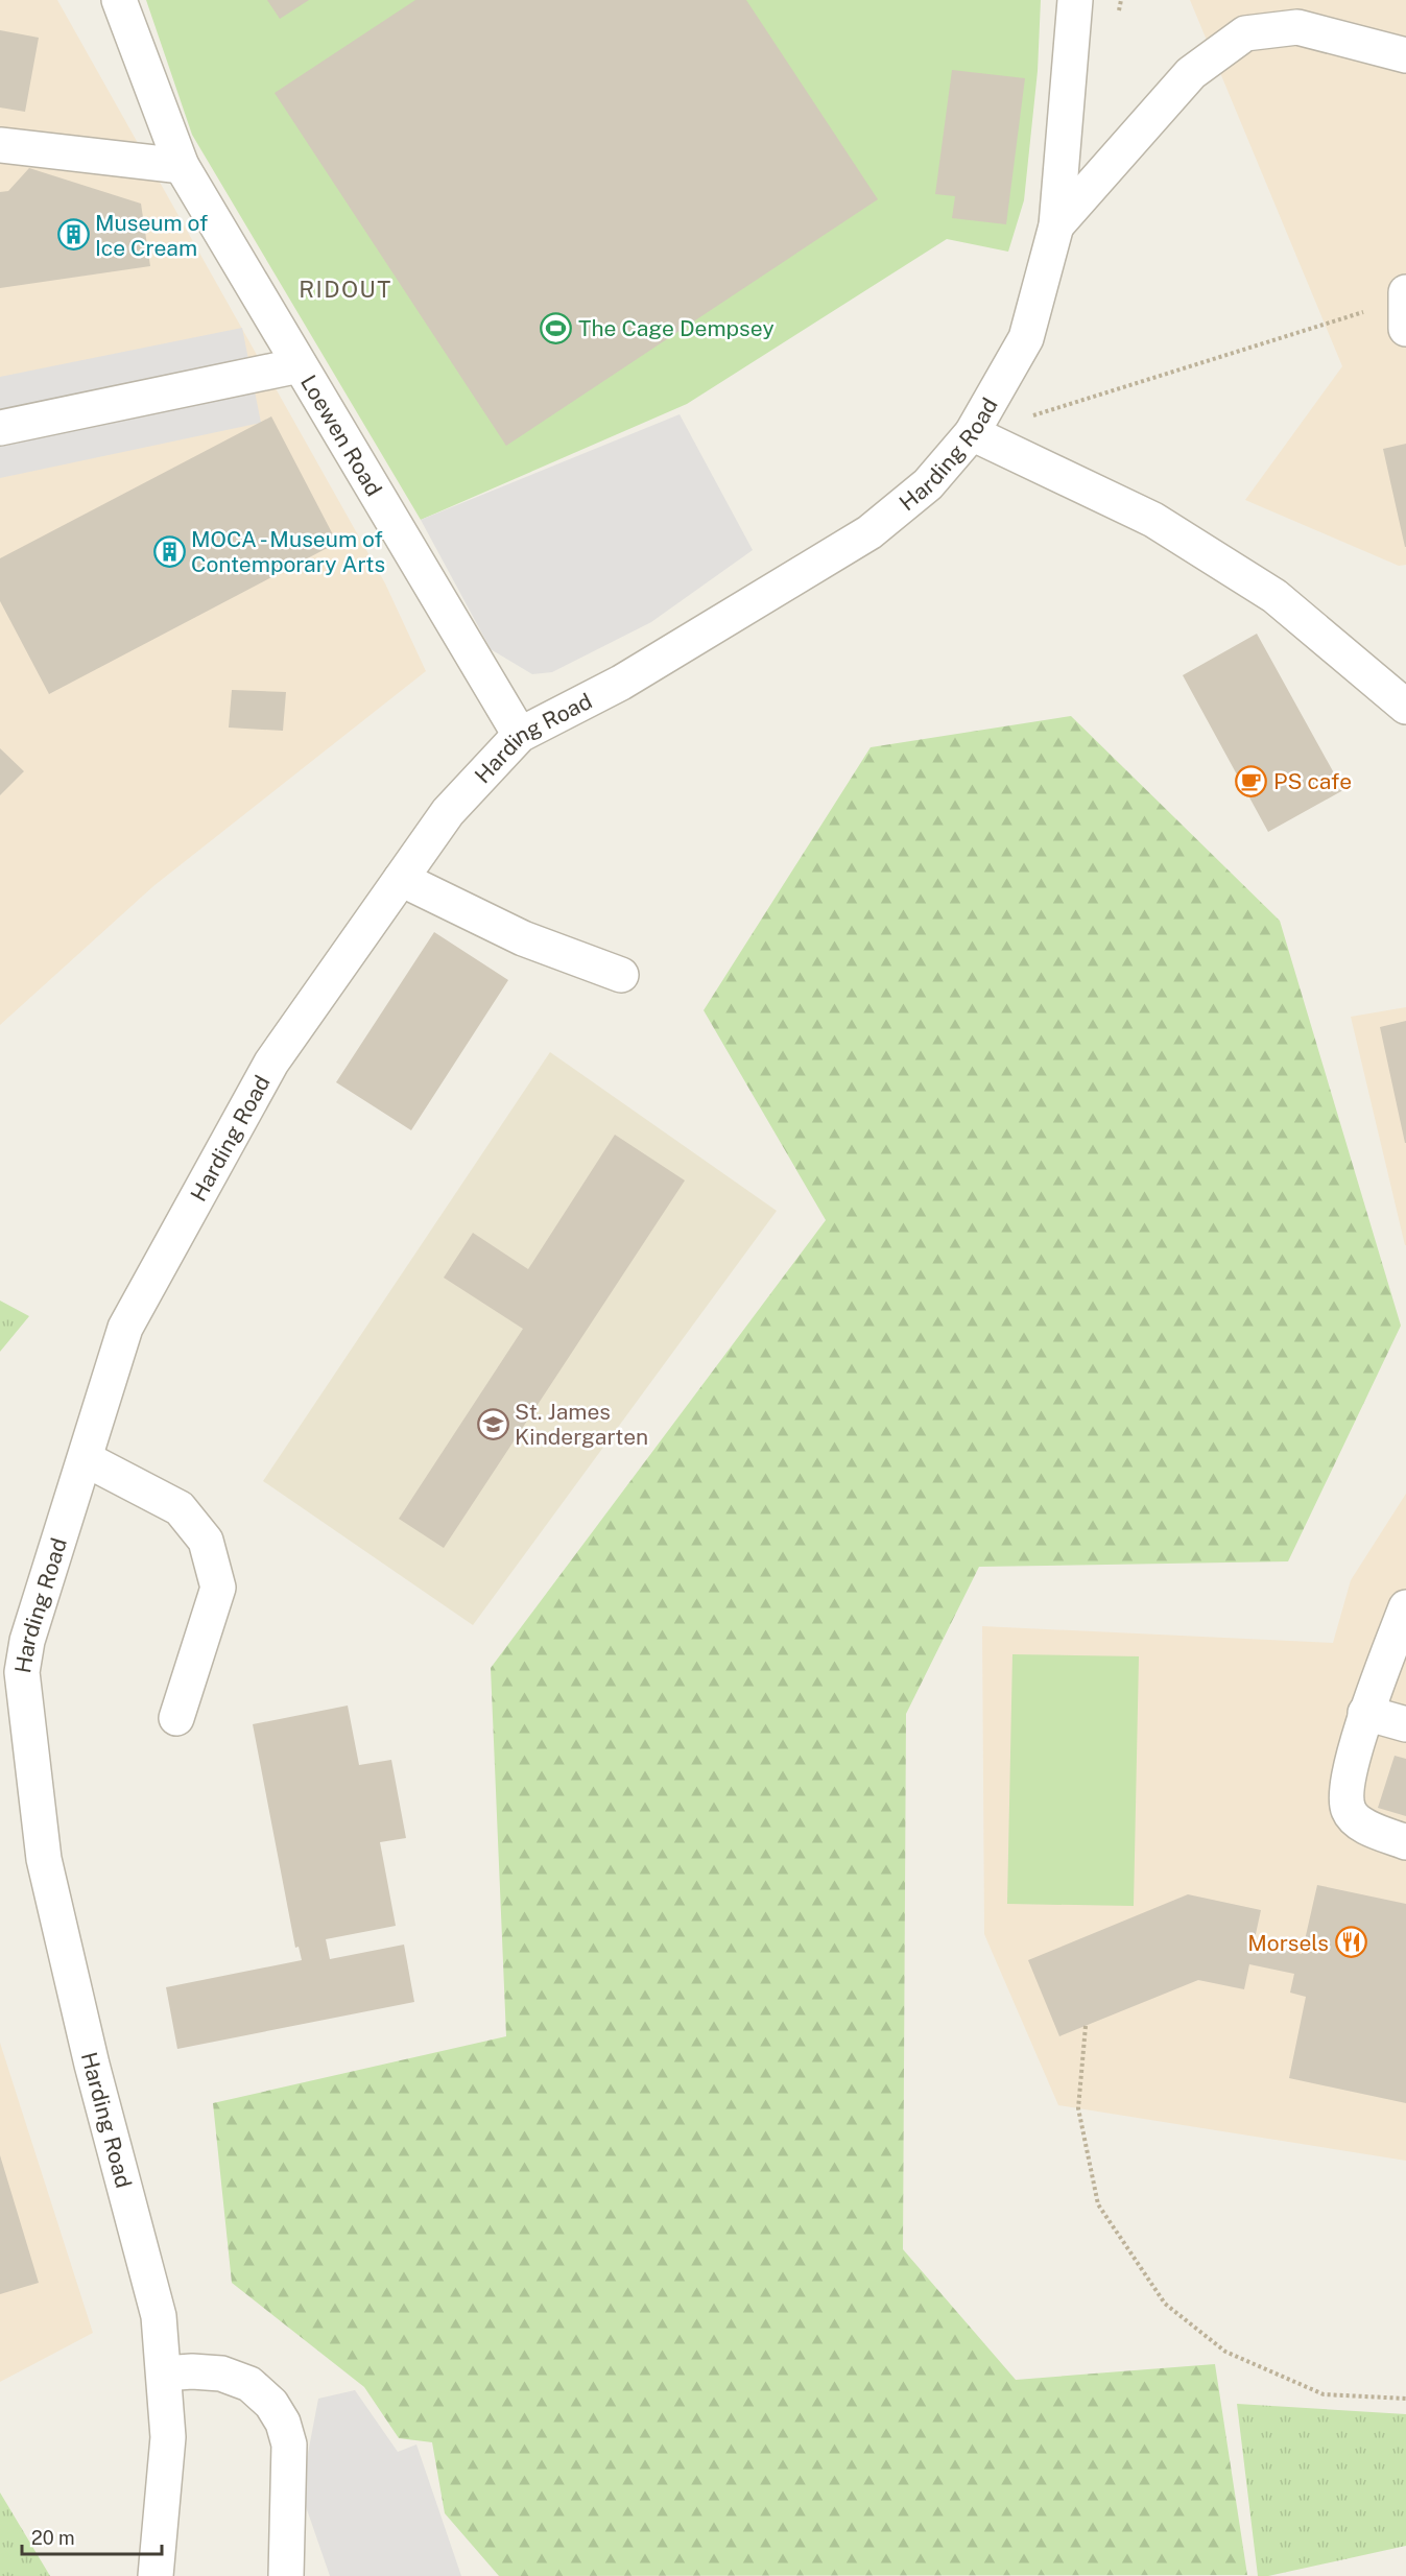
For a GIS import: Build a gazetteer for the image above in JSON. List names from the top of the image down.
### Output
{
  "streets": {
    "street": ["Loewen Road", "Harding Road"]
  },
  "crossings": [
    ["Loewen Road", "Harding Road"]
  ],
  "districts": ["RIDOUT"],
  "places": {
    "building": ["Museum of Ice Cream", "MOCA - Museum of Contemporary Arts"],
    "sports": ["The Cage Dempsey"],
    "cafe": ["PS cafe"],
    "school or university": ["St. James Kindergarten"],
    "restaurant": ["Morsels"]
  },
  "scale_bar": "20 m"
}
